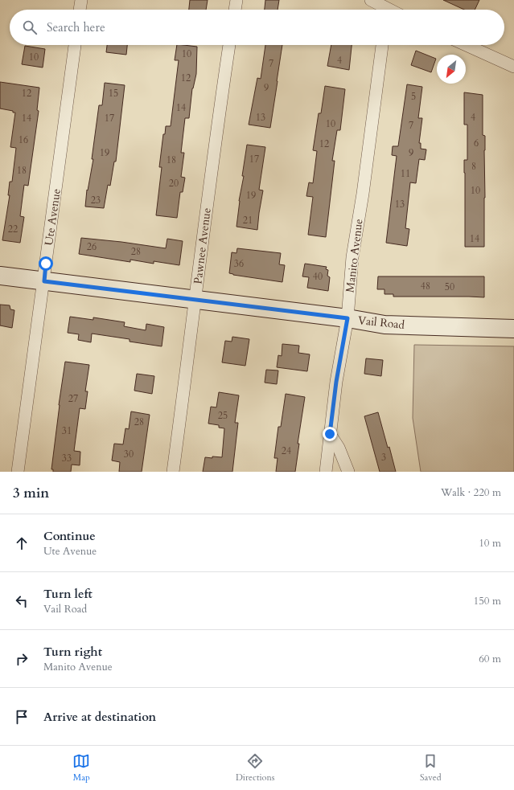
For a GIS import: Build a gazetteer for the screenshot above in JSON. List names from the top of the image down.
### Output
{
  "streets": {
    "street": [
      "Ute Avenue",
      "Pawnee Avenue",
      "Manito Avenue",
      "Vail Road"
    ]
  },
  "crossings": [
    ["Ute Avenue", "Vail Road"],
    ["Pawnee Avenue", "Vail Road"],
    ["Manito Avenue", "Vail Road"]
  ],
  "house_numbers": [
    "10",
    "10",
    "4",
    "7",
    "12",
    "9",
    "12",
    "15",
    "5",
    "14",
    "13",
    "4",
    "14",
    "17",
    "10",
    "7",
    "16",
    "6",
    "12",
    "19",
    "9",
    "17",
    "18",
    "8",
    "18",
    "11",
    "20",
    "10",
    "19",
    "23",
    "13",
    "21",
    "22",
    "14",
    "26",
    "28",
    "36",
    "40",
    "48",
    "50",
    "27",
    "25",
    "28",
    "31",
    "24",
    "30",
    "3",
    "33"
  ],
  "north": "bottom left",
  "page": {
    "search": "Search here",
    "heading": ["3 min", "Walk · 220 m"],
    "list": [
      ["Continue", "Ute Avenue", "10 m"],
      ["Turn left", "Vail Road", "150 m"],
      ["Turn right", "Manito Avenue", "60 m"],
      "Arrive at destination"
    ],
    "nav": ["Map", "Directions", "Saved"]
  }
}
